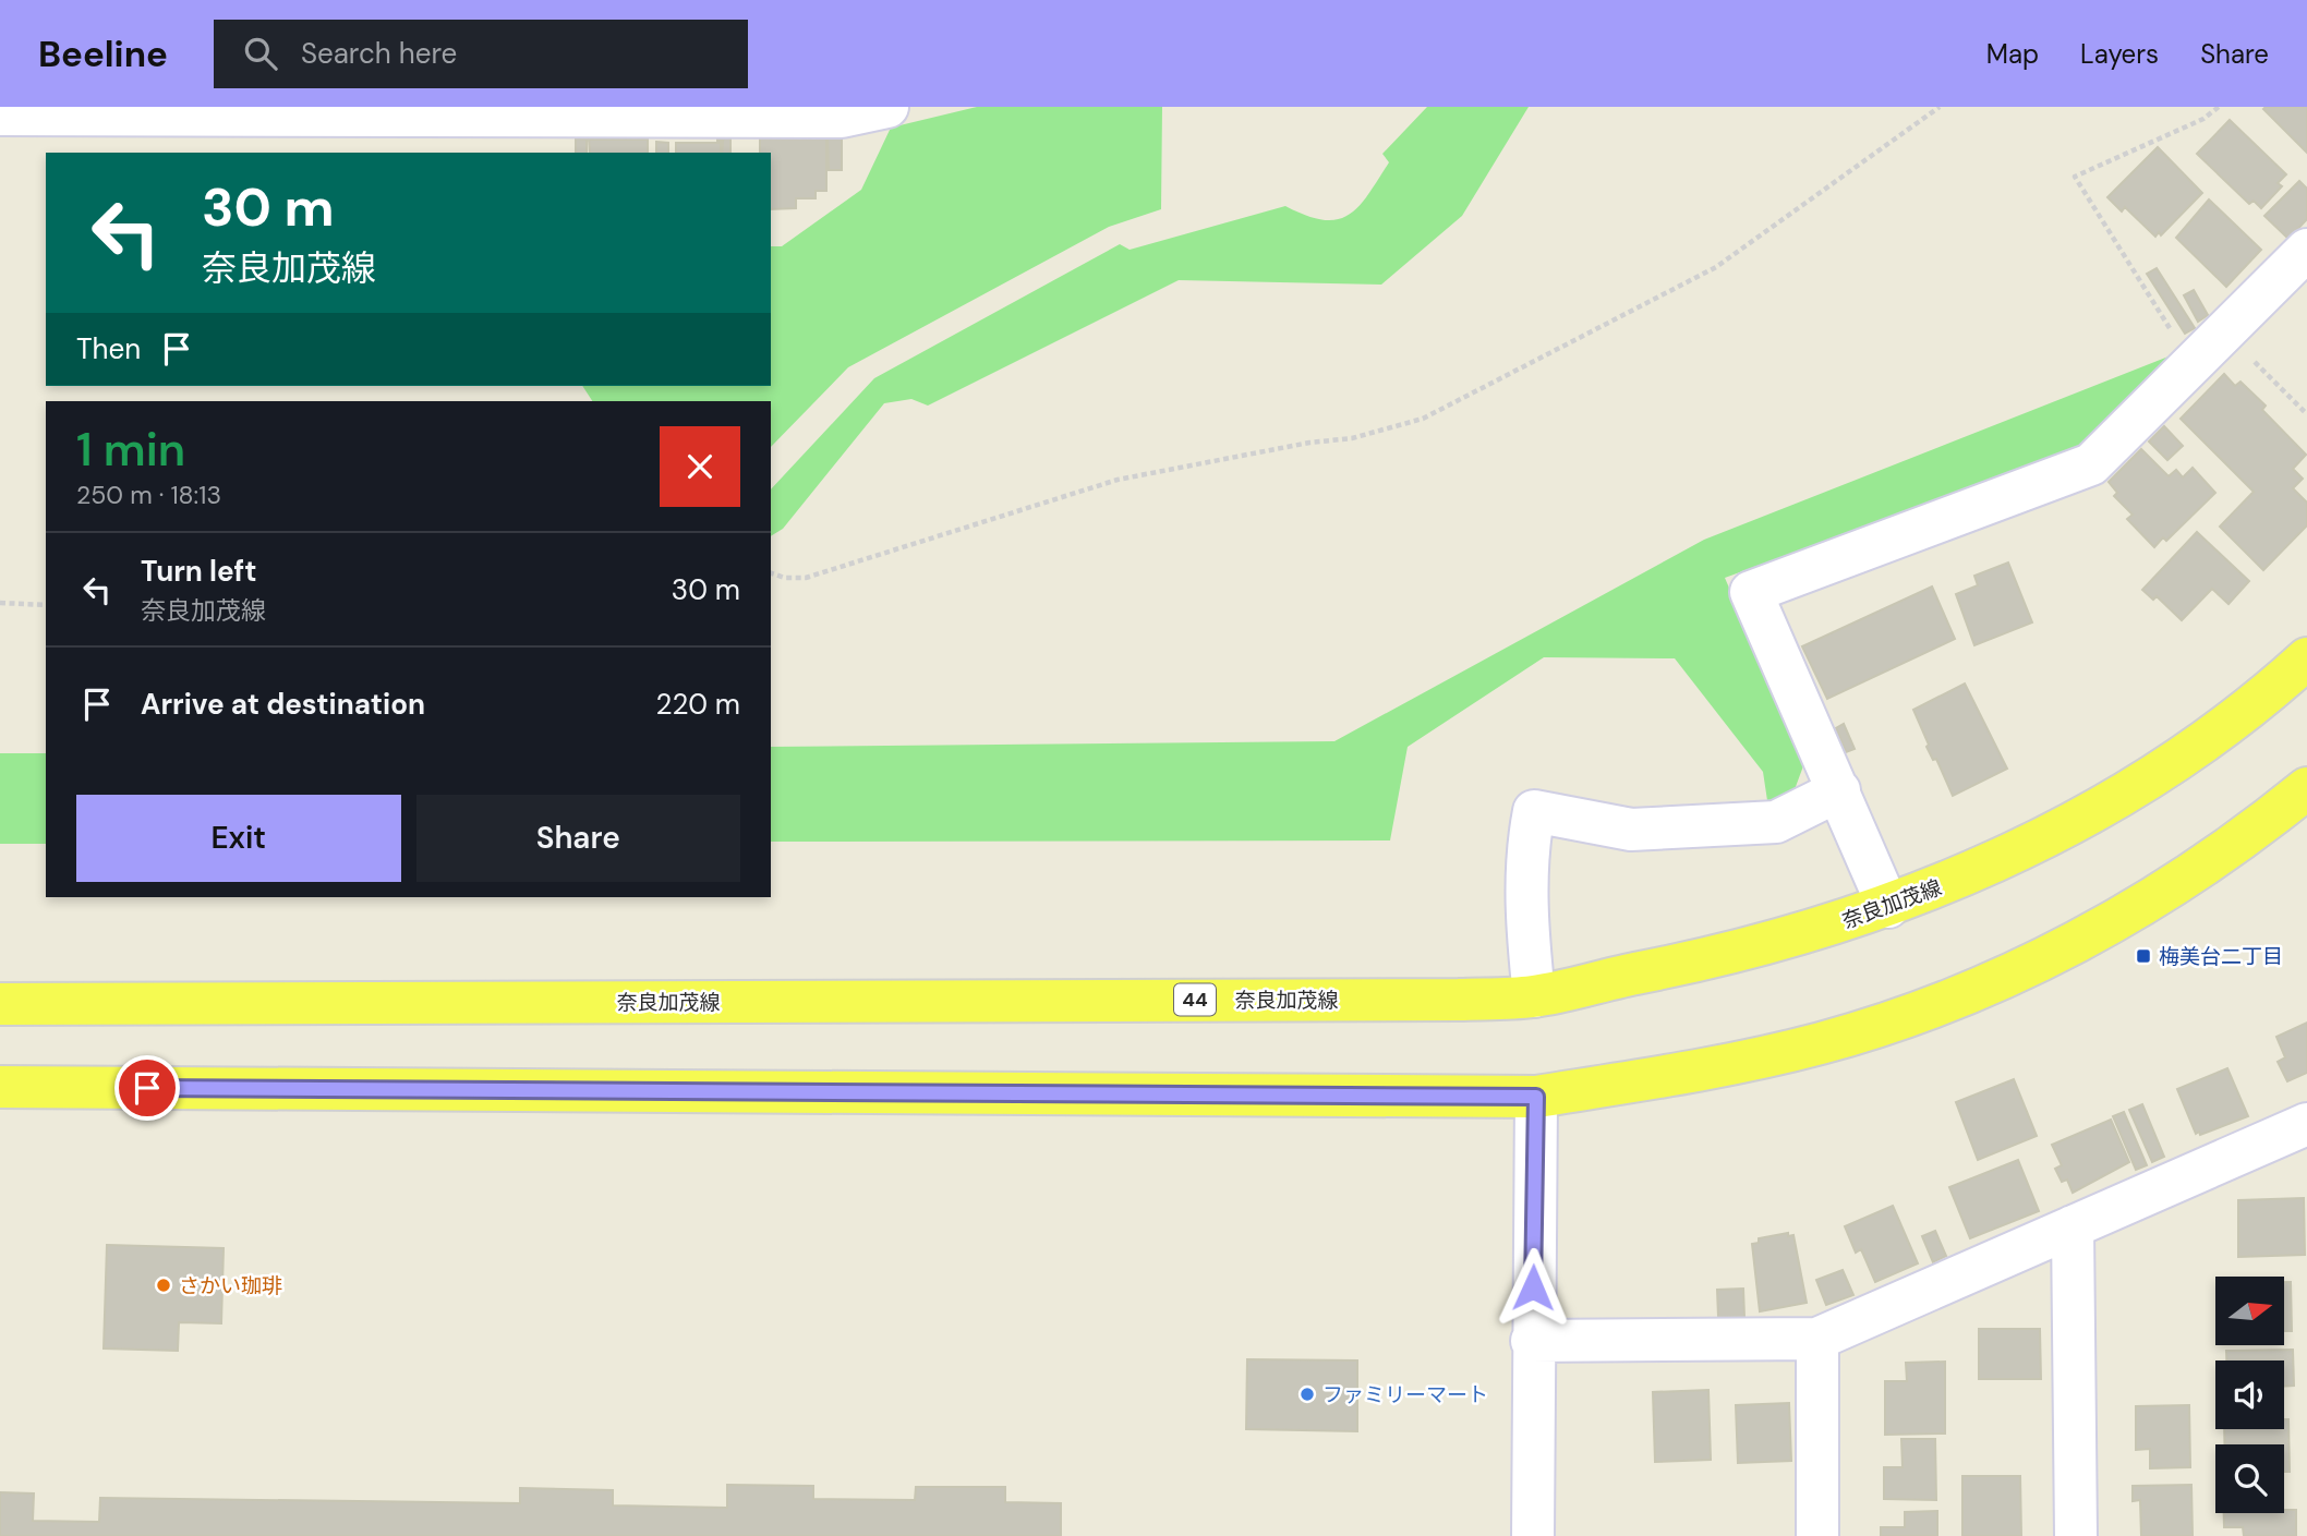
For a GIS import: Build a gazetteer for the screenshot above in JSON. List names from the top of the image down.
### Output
{
  "streets": {
    "main road": ["奈良加茂線", "44"]
  },
  "places": {
    "transit": ["梅美台二丁目"],
    "other": ["さかい珈琲", "ファミリーマート"]
  },
  "north": "right",
  "page": {
    "header": "Beeline",
    "search": "Search here",
    "nav": ["Map", "Layers", "Share"],
    "turn": ["30 m", "奈良加茂線"],
    "then": "Then",
    "heading": ["1 min", "250 m · 18:13"],
    "list": [
      {
        "name": "Turn left",
        "note": "奈良加茂線",
        "value": "30 m"
      },
      {
        "name": "Arrive at destination",
        "value": "220 m"
      }
    ],
    "buttons": ["Exit", "Share"]
  }
}
